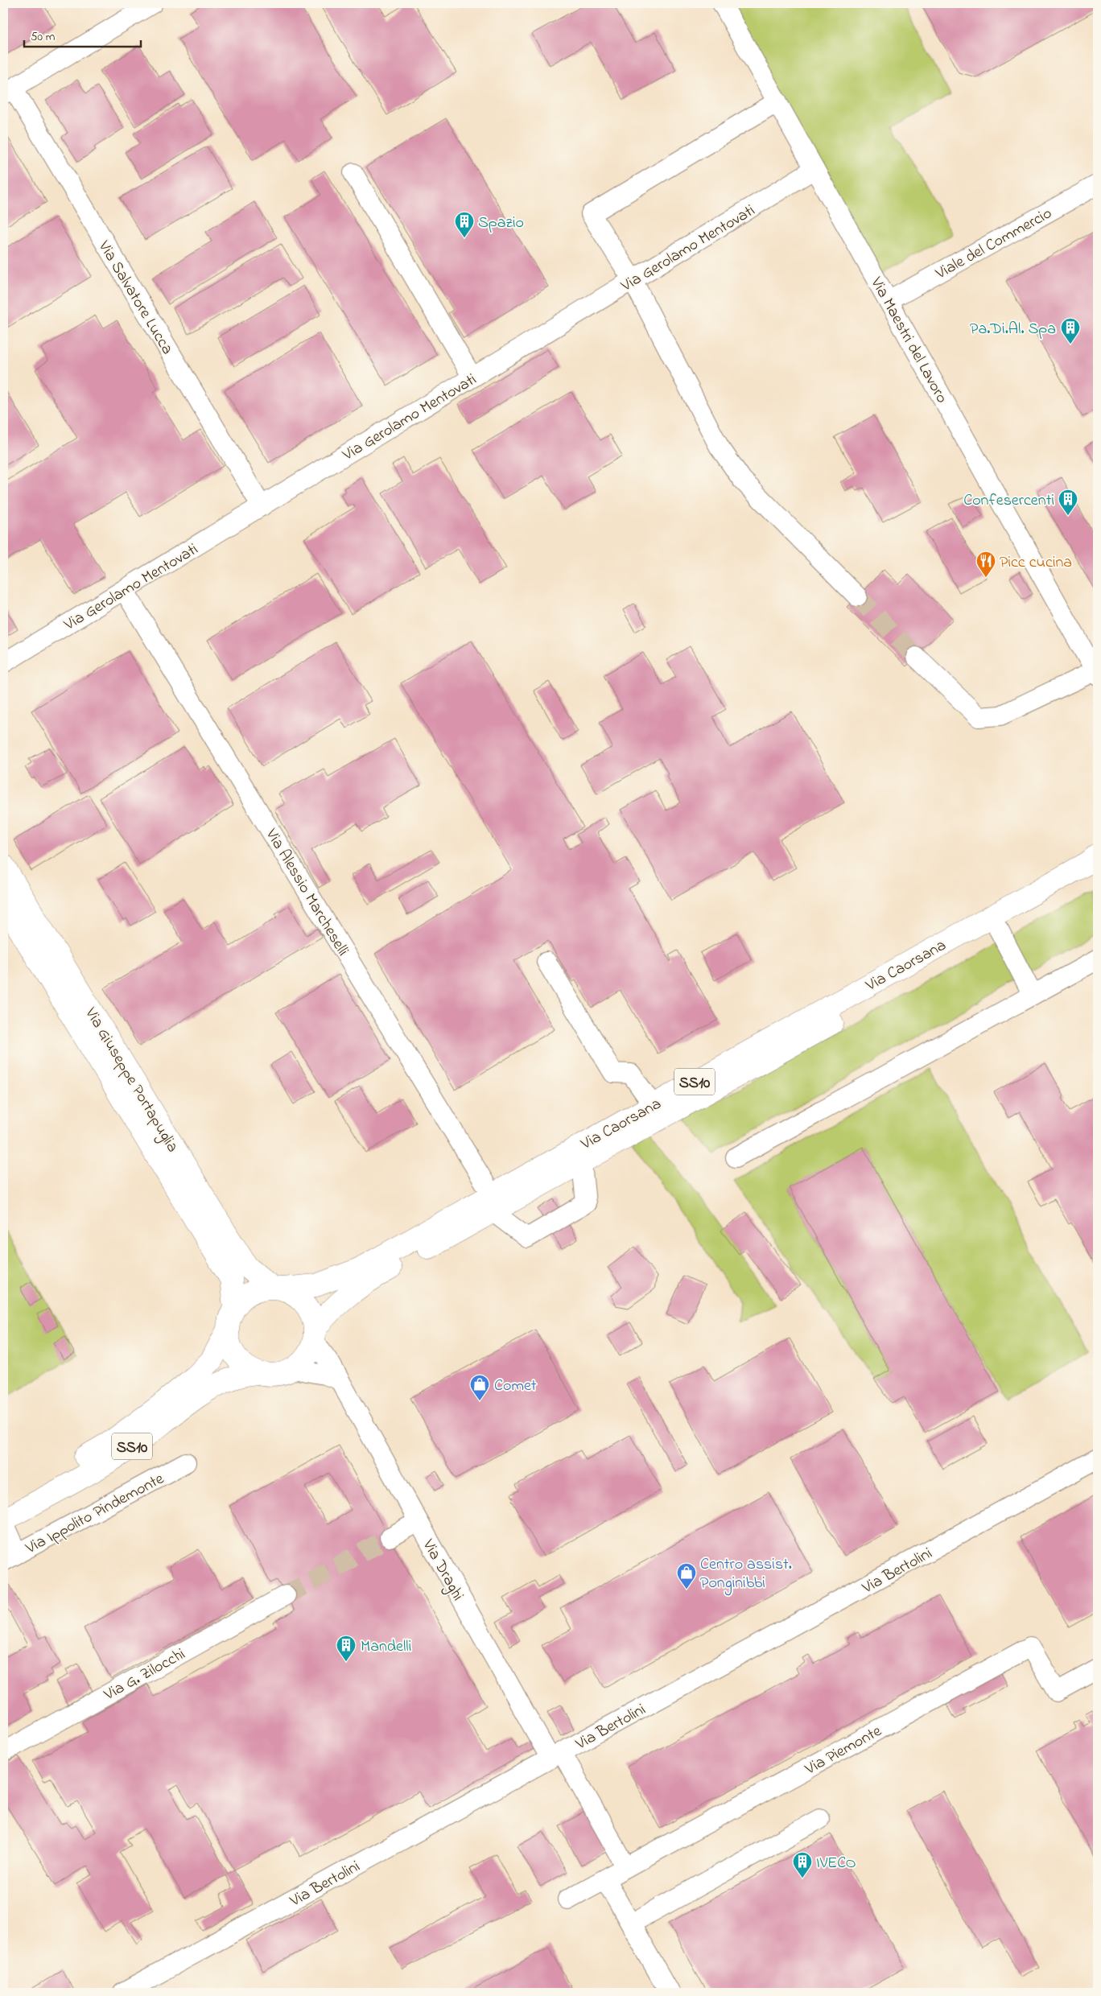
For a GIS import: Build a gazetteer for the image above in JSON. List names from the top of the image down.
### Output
{
  "streets": {
    "main road": ["Via Caorsana", "Via Giuseppe Portapuglia", "SS10"],
    "street": [
      "Viale del Commercio",
      "Via Gerolamo Mentovati",
      "Via Salvatore Lucca",
      "Via Maestri del Lavoro",
      "Via Alessio Marcheselli",
      "Via Ippolito Pindemonte",
      "Via Draghi",
      "Via Bertolini",
      "Via G. Zilocchi",
      "Via Piemonte"
    ]
  },
  "crossings": [
    ["Viale del Commercio", "Via Maestri del Lavoro"],
    ["Via Gerolamo Mentovati", "Via Salvatore Lucca"],
    ["Via Gerolamo Mentovati", "Via Maestri del Lavoro"],
    ["Via Gerolamo Mentovati", "Via Alessio Marcheselli"],
    ["Via Alessio Marcheselli", "Via Caorsana"],
    ["Via Caorsana", "Via Giuseppe Portapuglia"],
    ["Via Caorsana", "SS10"],
    ["Via Caorsana", "Via Draghi"],
    ["Via Giuseppe Portapuglia", "SS10"],
    ["Via Giuseppe Portapuglia", "Via Draghi"],
    ["SS10", "Via Draghi"],
    ["Via Draghi", "Via Bertolini"],
    ["Via Draghi", "Via Piemonte"]
  ],
  "places": {
    "building": [
      "Spazio",
      "Pa.Di.Al. Spa",
      "Confesercenti",
      "Mandelli",
      "IVECO"
    ],
    "restaurant": ["Picc cucina"],
    "shop": ["Comet", "Centro assist. Ponginibbi"]
  },
  "scale_bar": "50 m"
}
